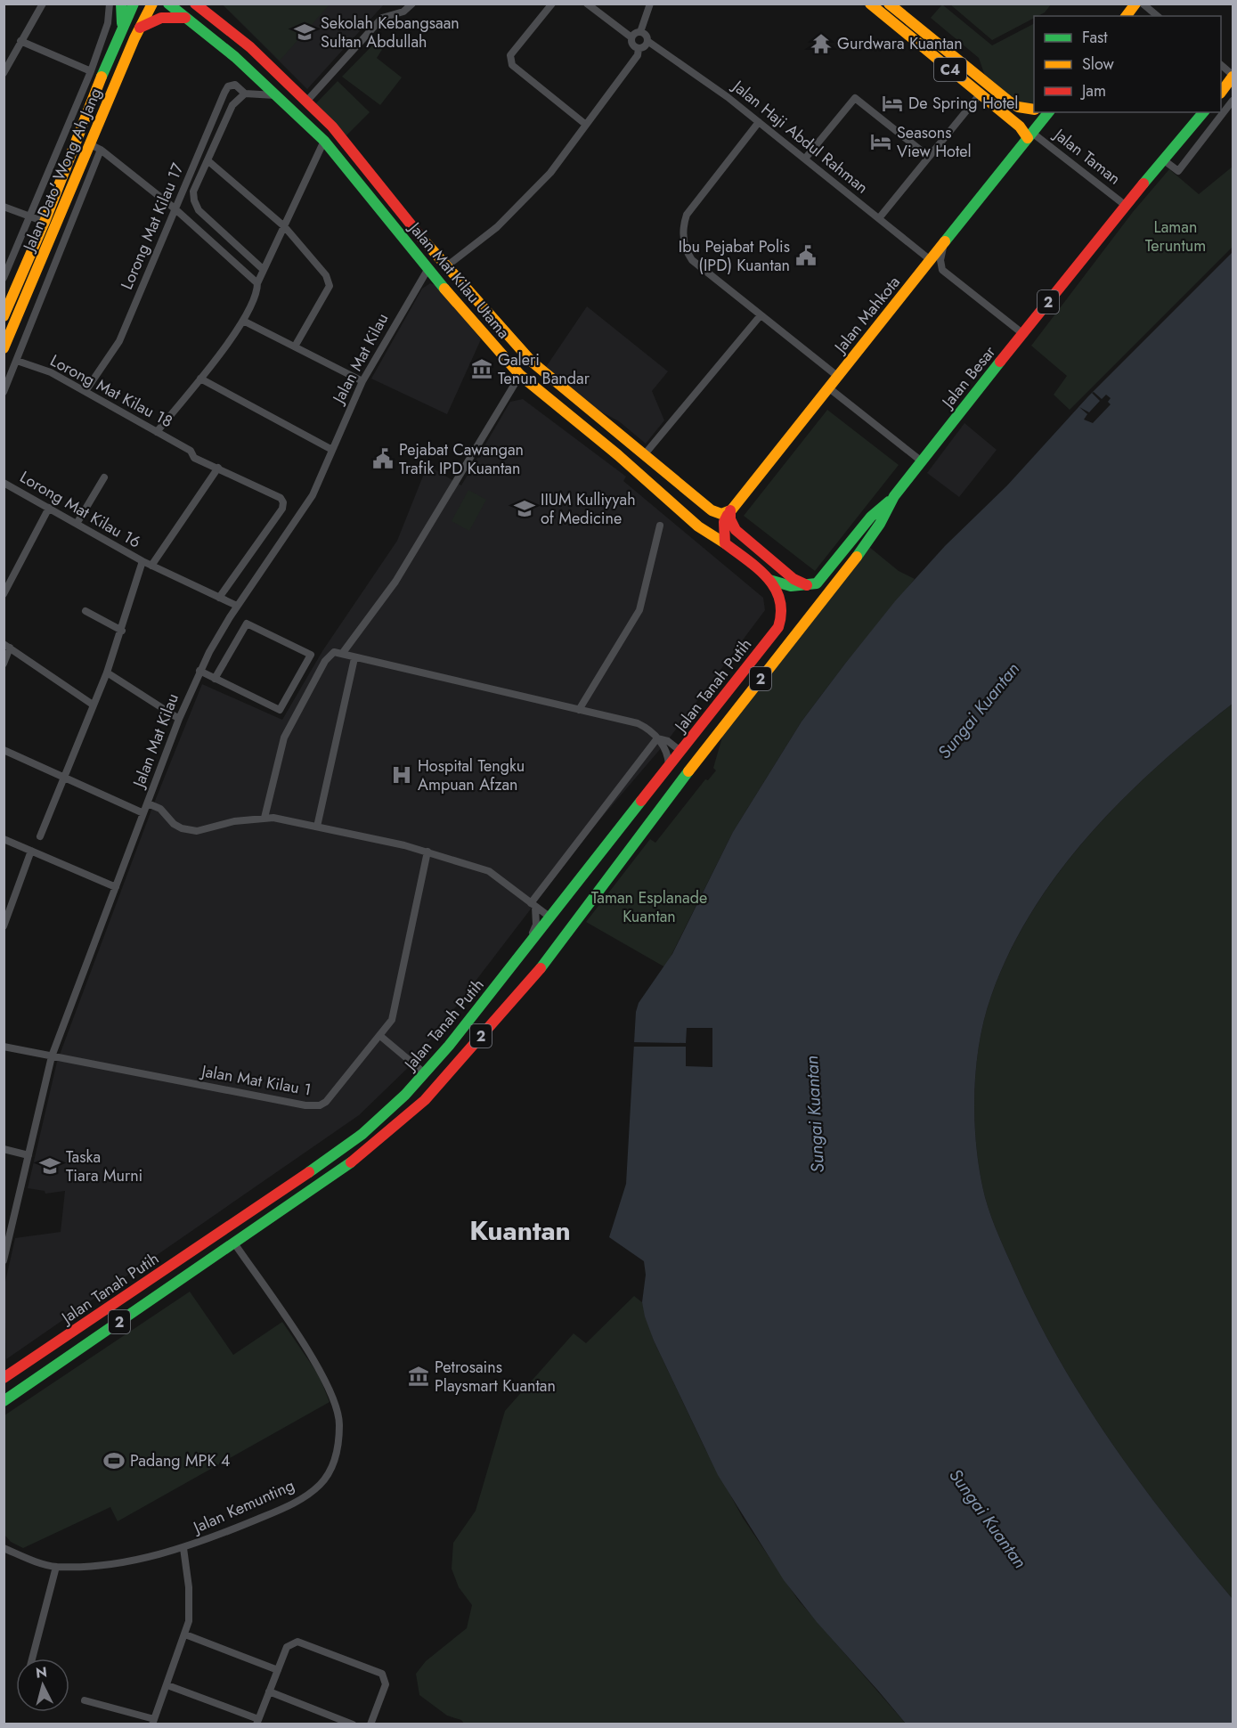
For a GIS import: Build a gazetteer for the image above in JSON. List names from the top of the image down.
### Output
{
  "streets": {
    "main road": [
      "C4",
      "Jalan Dato' Wong Ah Jang",
      "Jalan Mat Kilau Utama",
      "2",
      "Jalan Mahkota",
      "Jalan Besar",
      "Jalan Tanah Putih"
    ],
    "street": [
      "Jalan Haji Abdul Rahman",
      "Jalan Taman",
      "Lorong Mat Kilau 17",
      "Jalan Mat Kilau",
      "Lorong Mat Kilau 18",
      "Lorong Mat Kilau 16",
      "Jalan Mat Kilau 1",
      "Jalan Kemunting"
    ]
  },
  "crossings": [
    ["C4", "Jalan Taman"],
    ["C4", "Jalan Mahkota"],
    ["Jalan Haji Abdul Rahman", "Jalan Mahkota"],
    ["Jalan Taman", "Jalan Mahkota"],
    ["Jalan Taman", "Jalan Besar"],
    ["Lorong Mat Kilau 17", "Lorong Mat Kilau 18"],
    ["Jalan Mat Kilau Utama", "Jalan Mahkota"],
    ["Jalan Mat Kilau Utama", "Jalan Mat Kilau"],
    ["Jalan Mat Kilau Utama", "Jalan Tanah Putih"],
    ["Jalan Mat Kilau", "Lorong Mat Kilau 16"],
    ["Jalan Mat Kilau", "Jalan Mat Kilau 1"],
    ["Jalan Besar", "Jalan Tanah Putih"],
    ["Lorong Mat Kilau 18", "Lorong Mat Kilau 16"],
    ["Jalan Tanah Putih", "Jalan Kemunting"]
  ],
  "districts": ["Kuantan"],
  "water": ["Sungai Kuantan"],
  "parks": ["Laman Teruntum", "Taman Esplanade Kuantan"],
  "places": {
    "school or university": ["Sekolah Kebangsaan Sultan Abdullah", "IIUM Kulliyyah of Medicine", "Taska Tiara Murni"],
    "temple": ["Gurdwara Kuantan"],
    "hotel": ["De Spring Hotel", "Seasons View Hotel"],
    "public building": ["Ibu Pejabat Polis (IPD) Kuantan", "Pejabat Cawangan Trafik IPD Kuantan"],
    "museum": ["Galeri Tenun Bandar", "Petrosains Playsmart Kuantan"],
    "hospital": ["Hospital Tengku Ampuan Afzan"],
    "sports": ["Padang MPK 4"]
  },
  "legend": ["Fast", "Slow", "Jam"],
  "north": "top"
}
